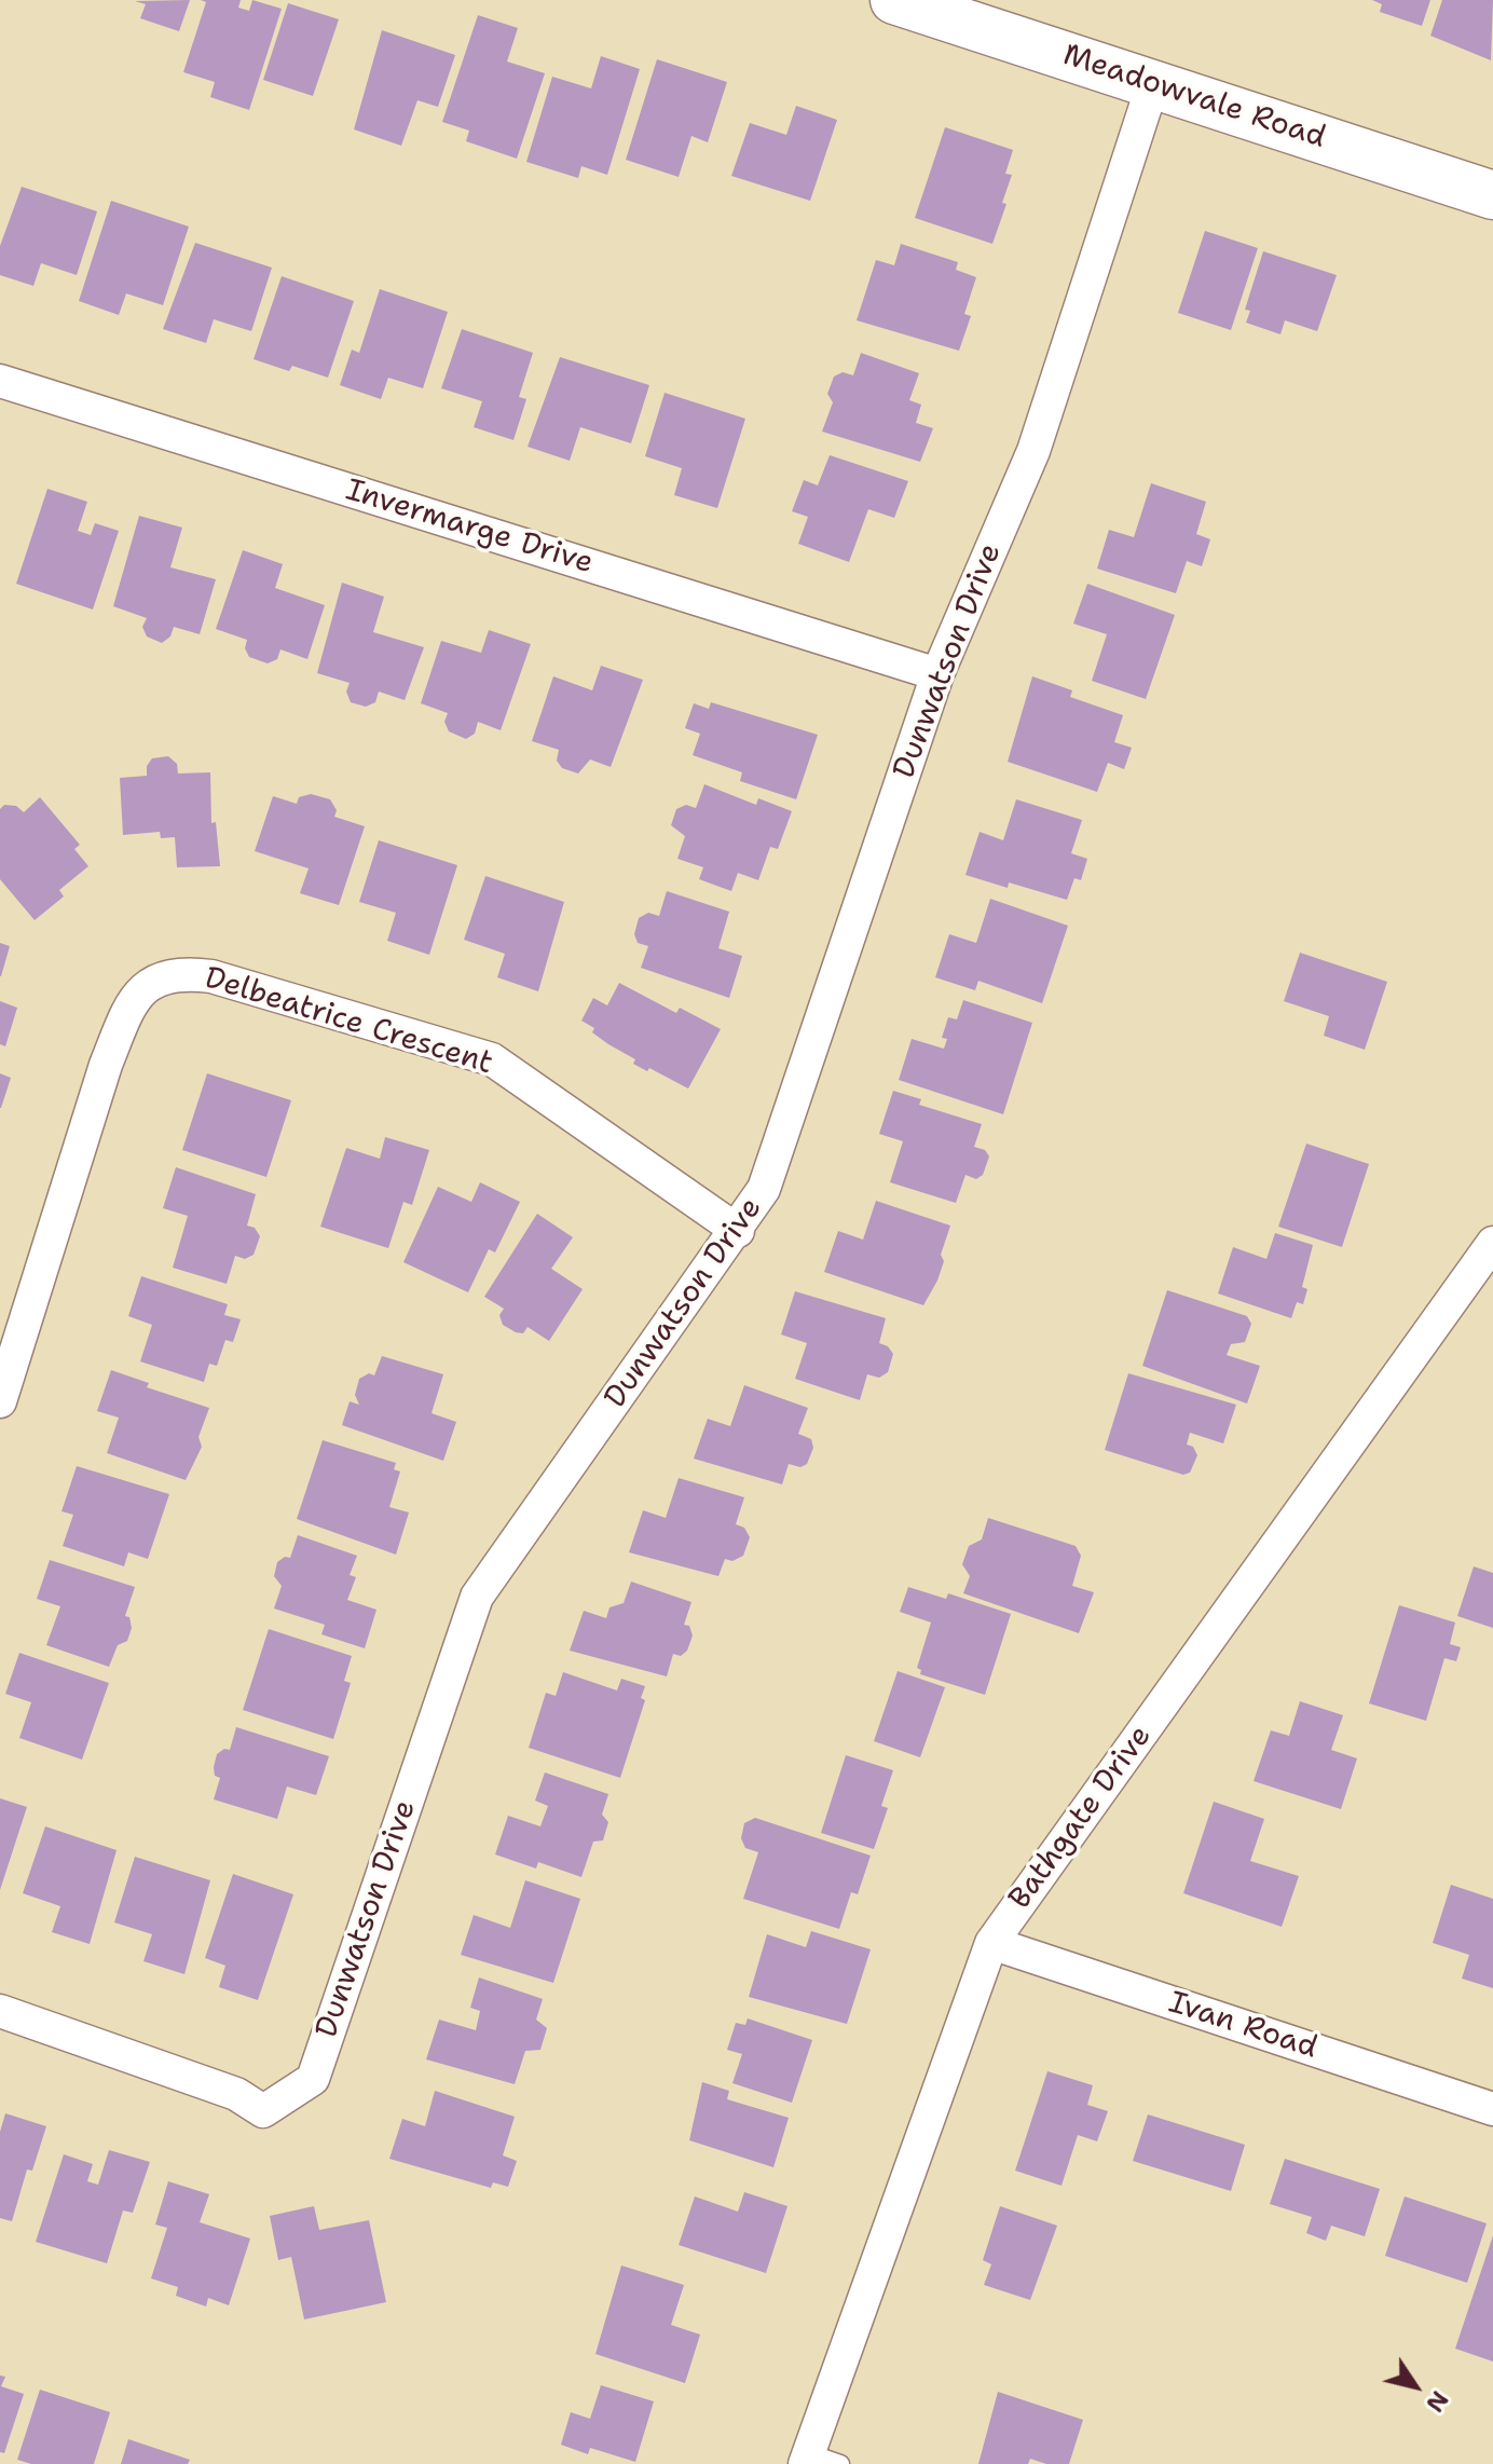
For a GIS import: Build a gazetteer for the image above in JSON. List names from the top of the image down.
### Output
{
  "streets": {
    "street": [
      "Meadowvale Road",
      "Invermarge Drive",
      "Dunwatson Drive",
      "Delbeatrice Crescent",
      "Bathgate Drive",
      "Ivan Road"
    ]
  },
  "crossings": [
    ["Meadowvale Road", "Dunwatson Drive"],
    ["Invermarge Drive", "Dunwatson Drive"],
    ["Dunwatson Drive", "Delbeatrice Crescent"],
    ["Bathgate Drive", "Ivan Road"]
  ],
  "north": "bottom right"
}
